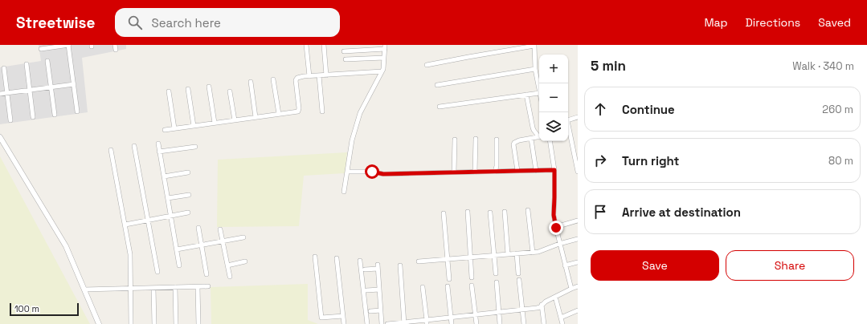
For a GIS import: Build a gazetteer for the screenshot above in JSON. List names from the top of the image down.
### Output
{
  "scale_bar": "100 m",
  "page": {
    "header": "Streetwise",
    "search": "Search here",
    "nav": ["Map", "Directions", "Saved"],
    "heading": ["5 min", "Walk · 340 m"],
    "map_buttons": ["+", "−"],
    "list": [
      ["Continue", "260 m"],
      ["Turn right", "80 m"],
      "Arrive at destination"
    ],
    "buttons": ["Save", "Share"],
    "scale": "100 m"
  }
}
